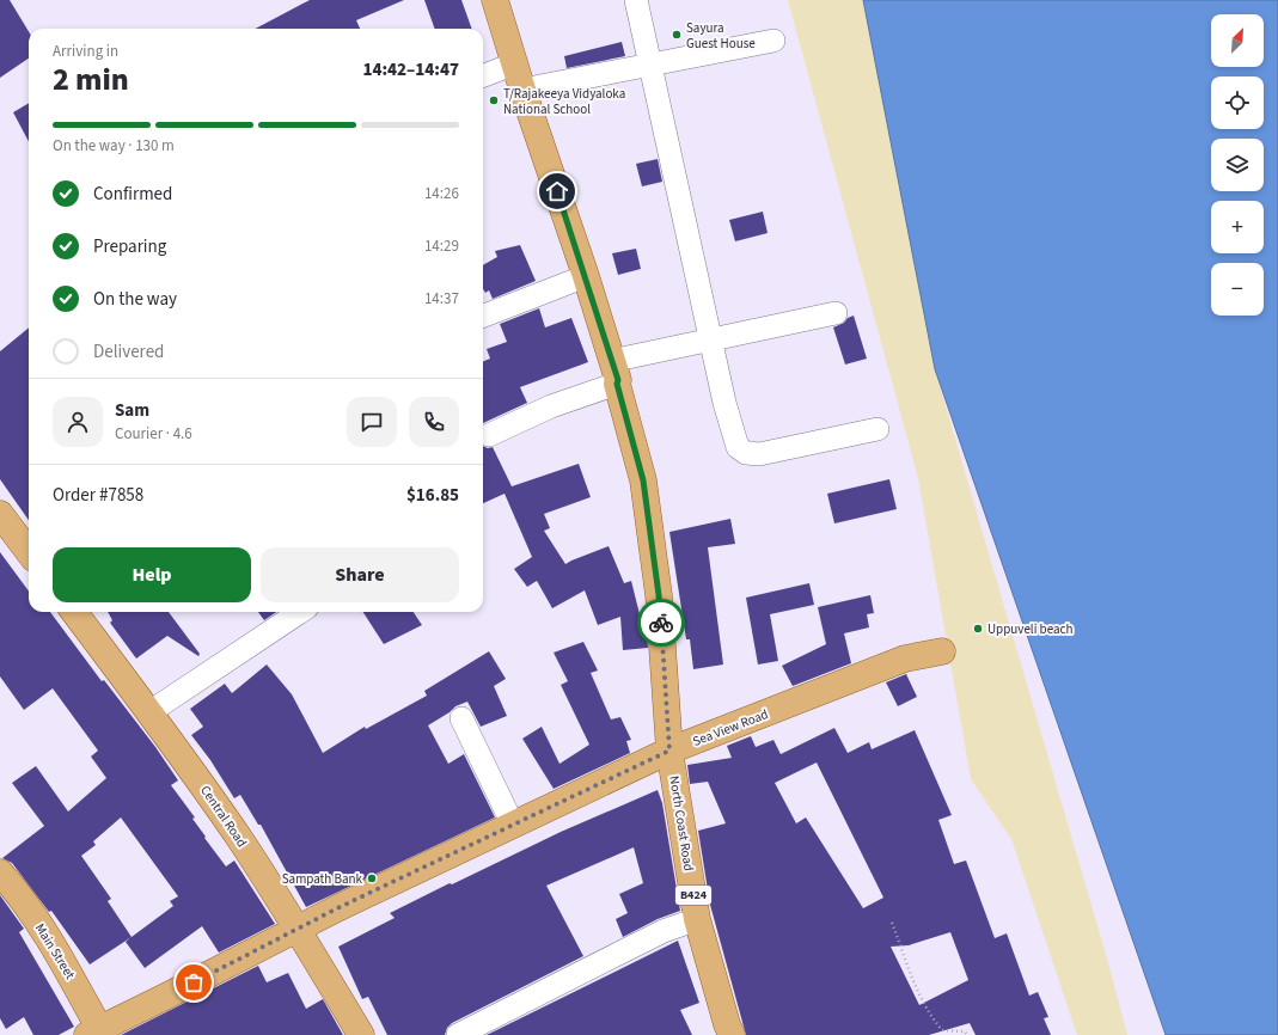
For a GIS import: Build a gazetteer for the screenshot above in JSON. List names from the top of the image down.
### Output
{
  "streets": {
    "main road": [
      "Sea View Road",
      "Central Road",
      "North Coast Road",
      "B424",
      "Main Street"
    ]
  },
  "crossings": [
    ["Sea View Road", "Central Road"],
    ["Sea View Road", "North Coast Road"],
    ["Sea View Road", "Main Street"]
  ],
  "places": [
    "Sayura Guest House",
    "T/Rajakeeya Vidyaloka National School",
    "Uppuveli beach",
    "Sampath Bank"
  ],
  "north": "top right",
  "page": {
    "map_buttons": ["+", "−"],
    "heading": ["2 min", "Arriving in", "14:42–14:47"],
    "panel": [
      "Sam",
      "Courier · 4.6",
      "Order #7858",
      "$16.85"
    ],
    "bar": "On the way · 130 m",
    "list": [
      ["Confirmed", "14:26"],
      ["Preparing", "14:29"],
      ["On the way", "14:37"],
      "Delivered"
    ],
    "buttons": ["Help", "Share"]
  }
}
